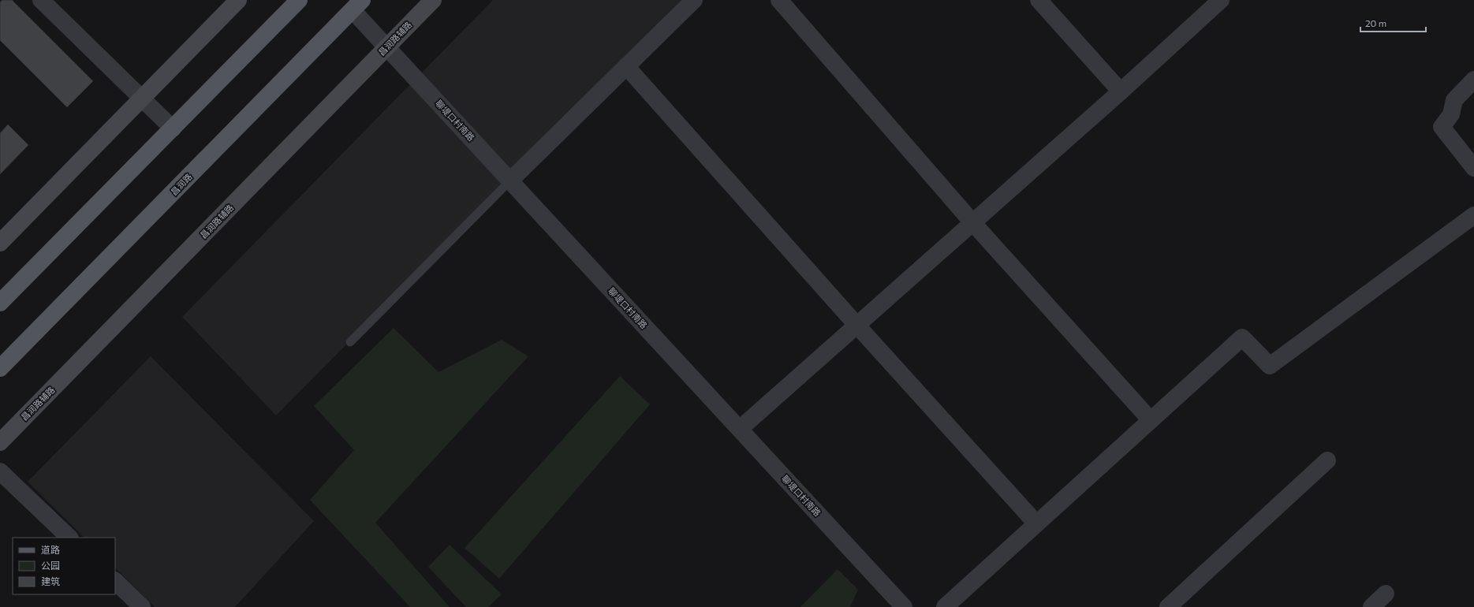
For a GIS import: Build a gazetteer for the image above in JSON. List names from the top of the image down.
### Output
{
  "streets": {
    "main road": ["昌润路辅路", "昌润路"],
    "street": ["聊堤口村南路"]
  },
  "crossings": [
    ["昌润路辅路", "聊堤口村南路"],
    ["聊堤口村南路", "昌润路"]
  ],
  "legend": ["道路", "公园", "建筑"],
  "scale_bar": "20 m"
}
